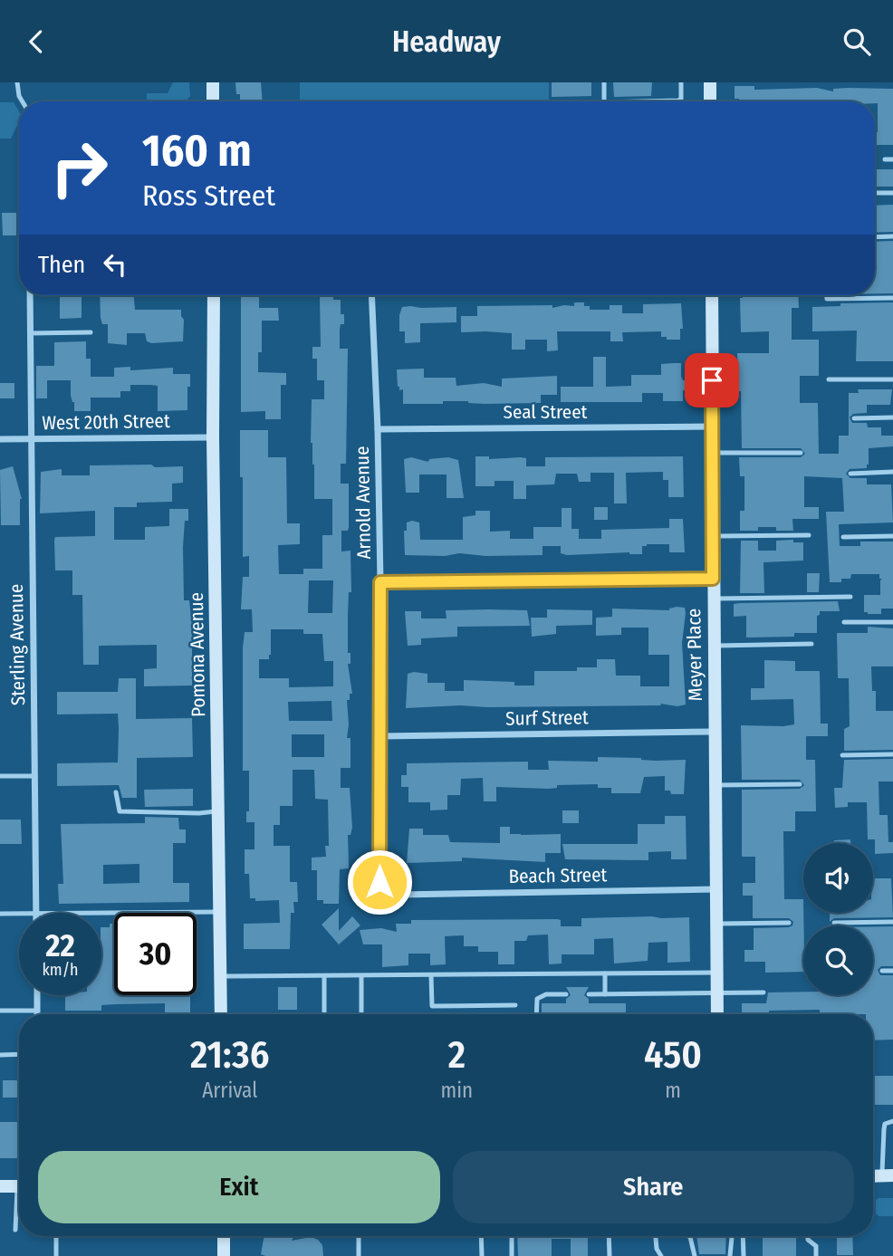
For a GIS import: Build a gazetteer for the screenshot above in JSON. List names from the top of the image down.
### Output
{
  "streets": {
    "street": [
      "Seal Street",
      "West 20th Street",
      "Arnold Avenue",
      "Sterling Avenue",
      "Pomona Avenue",
      "Meyer Place",
      "Surf Street",
      "Beach Street"
    ]
  },
  "crossings": [
    ["Seal Street", "Arnold Avenue"],
    ["Seal Street", "Meyer Place"],
    ["West 20th Street", "Sterling Avenue"],
    ["West 20th Street", "Pomona Avenue"],
    ["Arnold Avenue", "Surf Street"],
    ["Arnold Avenue", "Beach Street"],
    ["Meyer Place", "Surf Street"],
    ["Meyer Place", "Beach Street"]
  ],
  "page": {
    "header": "Headway",
    "turn": ["160 m", "Ross Street"],
    "then": "Then",
    "speed": "22 km/h",
    "limit": "30",
    "eta": [
      "21:36",
      "Arrival",
      "2",
      "min",
      "450",
      "m"
    ],
    "buttons": ["Exit", "Share"]
  }
}
